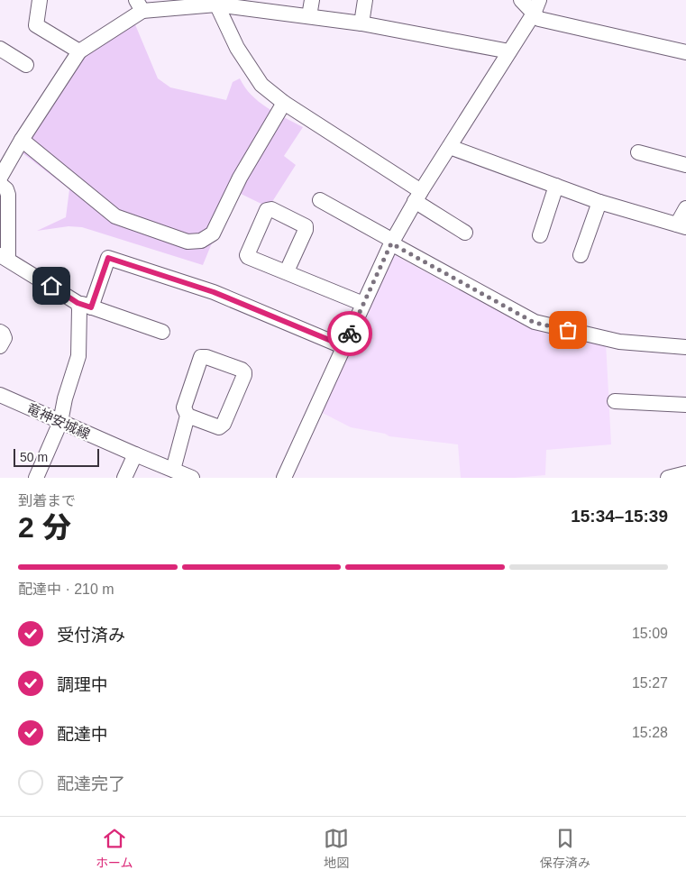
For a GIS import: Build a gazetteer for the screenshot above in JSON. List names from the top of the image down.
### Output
{
  "streets": {
    "street": ["竜神安城線"]
  },
  "scale_bar": "50 m",
  "page": {
    "scale": "50 m",
    "heading": ["2 分", "到着まで", "15:34–15:39"],
    "bar": "配達中 · 210 m",
    "list": [
      ["受付済み", "15:09"],
      ["調理中", "15:27"],
      ["配達中", "15:28"],
      "配達完了"
    ],
    "tabs": ["ホーム", "地図", "保存済み"]
  }
}
